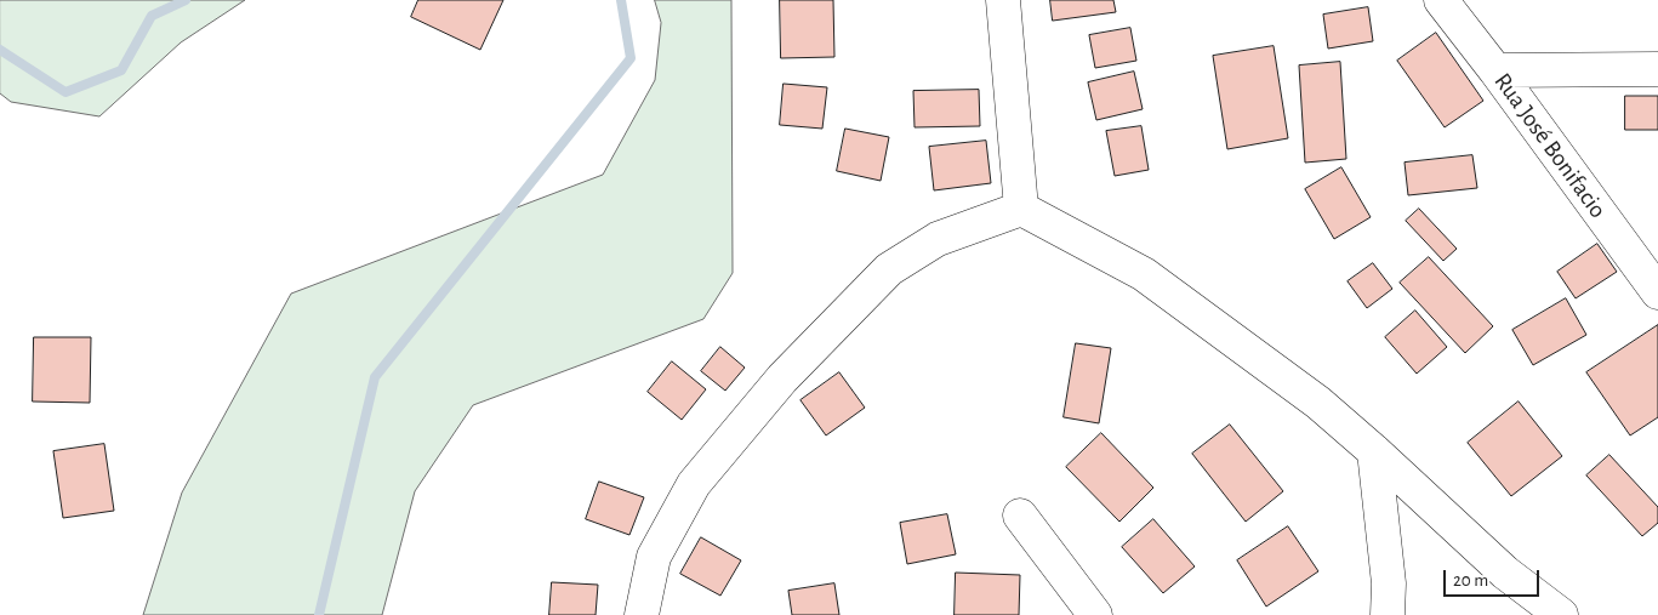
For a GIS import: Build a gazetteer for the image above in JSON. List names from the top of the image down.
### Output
{
  "streets": {
    "street": ["Rua José Bonifacio"]
  },
  "scale_bar": "20 m"
}
